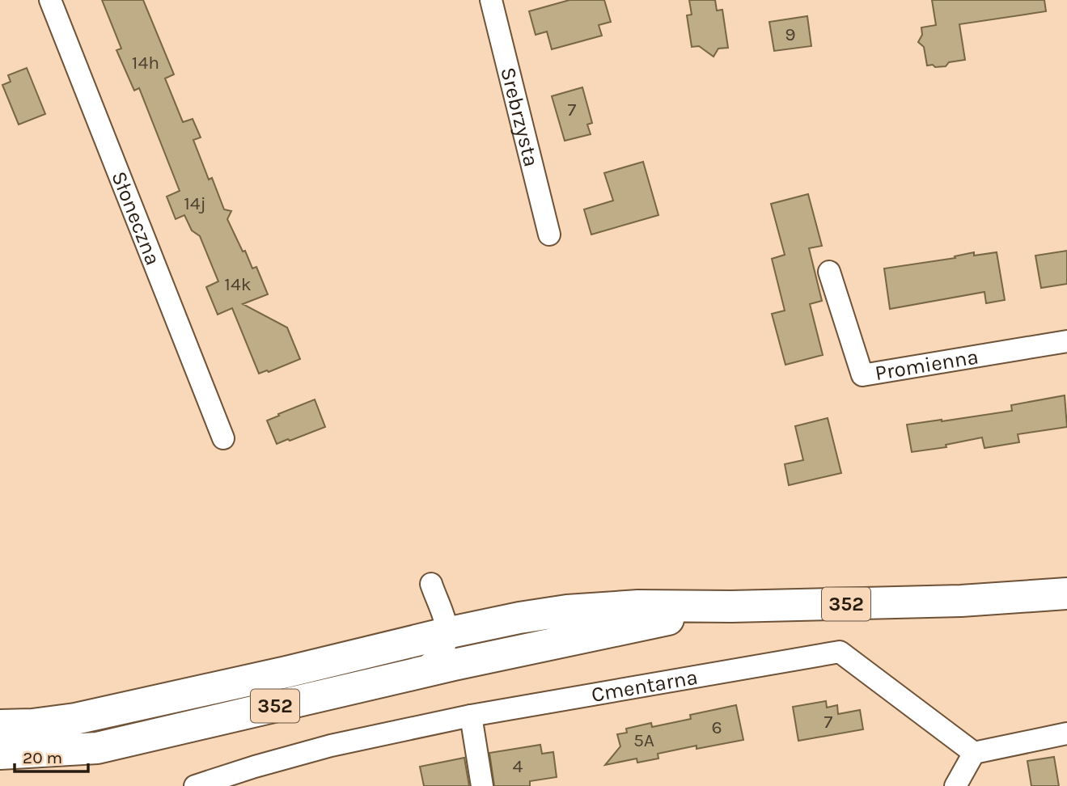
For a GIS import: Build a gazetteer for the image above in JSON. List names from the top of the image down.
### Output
{
  "streets": {
    "main road": ["352"],
    "street": [
      "Srebrzysta",
      "Słoneczna",
      "Promienna",
      "Cmentarna"
    ]
  },
  "house_numbers": [
    "9",
    "14h",
    "7",
    "14j",
    "14k",
    "7",
    "6",
    "5A",
    "4"
  ],
  "scale_bar": "20 m"
}
